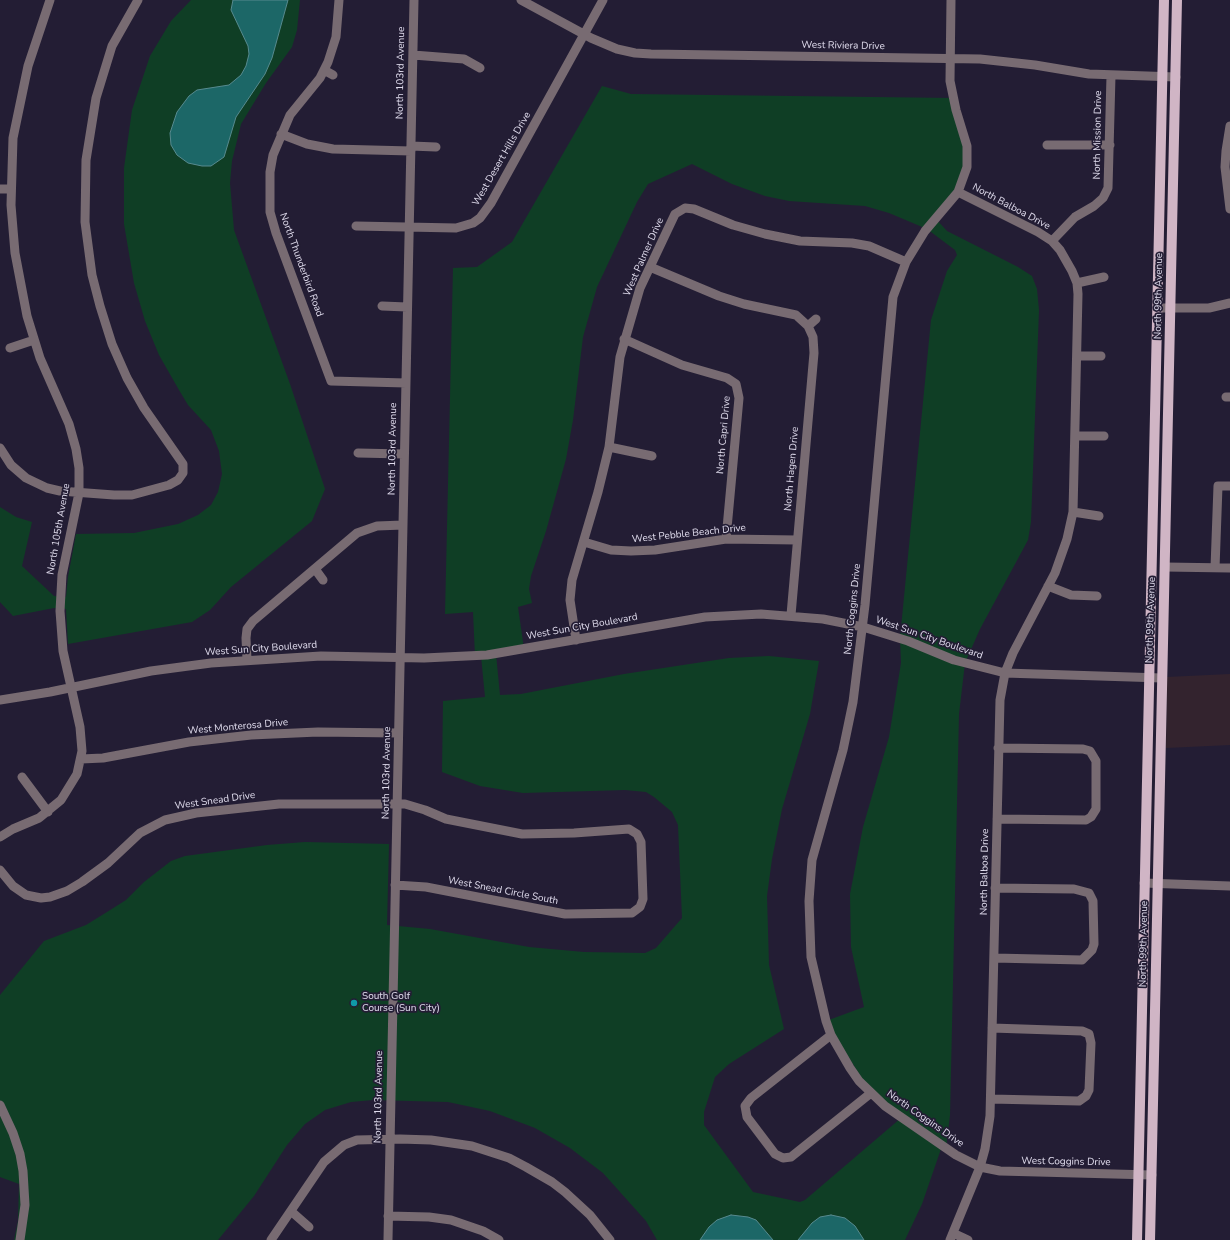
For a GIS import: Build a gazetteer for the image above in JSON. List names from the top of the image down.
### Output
{
  "streets": {
    "main road": ["North 99th Avenue"],
    "street": [
      "West Riviera Drive",
      "North 103rd Avenue",
      "North Mission Drive",
      "West Desert Hills Drive",
      "North Balboa Drive",
      "West Palmer Drive",
      "North Thunderbird Road",
      "North Capri Drive",
      "North Hagen Drive",
      "North 105th Avenue",
      "West Pebble Beach Drive",
      "North Coggins Drive",
      "West Sun City Boulevard",
      "West Monterosa Drive",
      "West Snead Drive",
      "West Snead Circle South",
      "West Coggins Drive"
    ]
  },
  "crossings": [
    ["West Riviera Drive", "North Mission Drive"],
    ["West Riviera Drive", "West Desert Hills Drive"],
    ["West Riviera Drive", "North 99th Avenue"],
    ["West Riviera Drive", "North Coggins Drive"],
    ["North 103rd Avenue", "West Desert Hills Drive"],
    ["North 103rd Avenue", "North Thunderbird Road"],
    ["North 103rd Avenue", "West Sun City Boulevard"],
    ["North 103rd Avenue", "West Monterosa Drive"],
    ["North 103rd Avenue", "West Snead Drive"],
    ["North 103rd Avenue", "West Snead Circle South"],
    ["North Mission Drive", "North Balboa Drive"],
    ["North Balboa Drive", "North Coggins Drive"],
    ["North Balboa Drive", "West Sun City Boulevard"],
    ["North Balboa Drive", "West Coggins Drive"],
    ["West Palmer Drive", "North Capri Drive"],
    ["West Palmer Drive", "West Pebble Beach Drive"],
    ["West Palmer Drive", "North Coggins Drive"],
    ["West Palmer Drive", "West Sun City Boulevard"],
    ["North 99th Avenue", "West Sun City Boulevard"],
    ["North 99th Avenue", "West Coggins Drive"],
    ["North Capri Drive", "West Pebble Beach Drive"],
    ["North Hagen Drive", "West Pebble Beach Drive"],
    ["North Hagen Drive", "West Sun City Boulevard"],
    ["North 105th Avenue", "West Sun City Boulevard"],
    ["North 105th Avenue", "West Monterosa Drive"],
    ["North Coggins Drive", "West Sun City Boulevard"],
    ["North Coggins Drive", "West Coggins Drive"],
    ["West Snead Drive", "West Snead Circle South"]
  ],
  "places": ["South Golf Course (Sun City)"]
}
